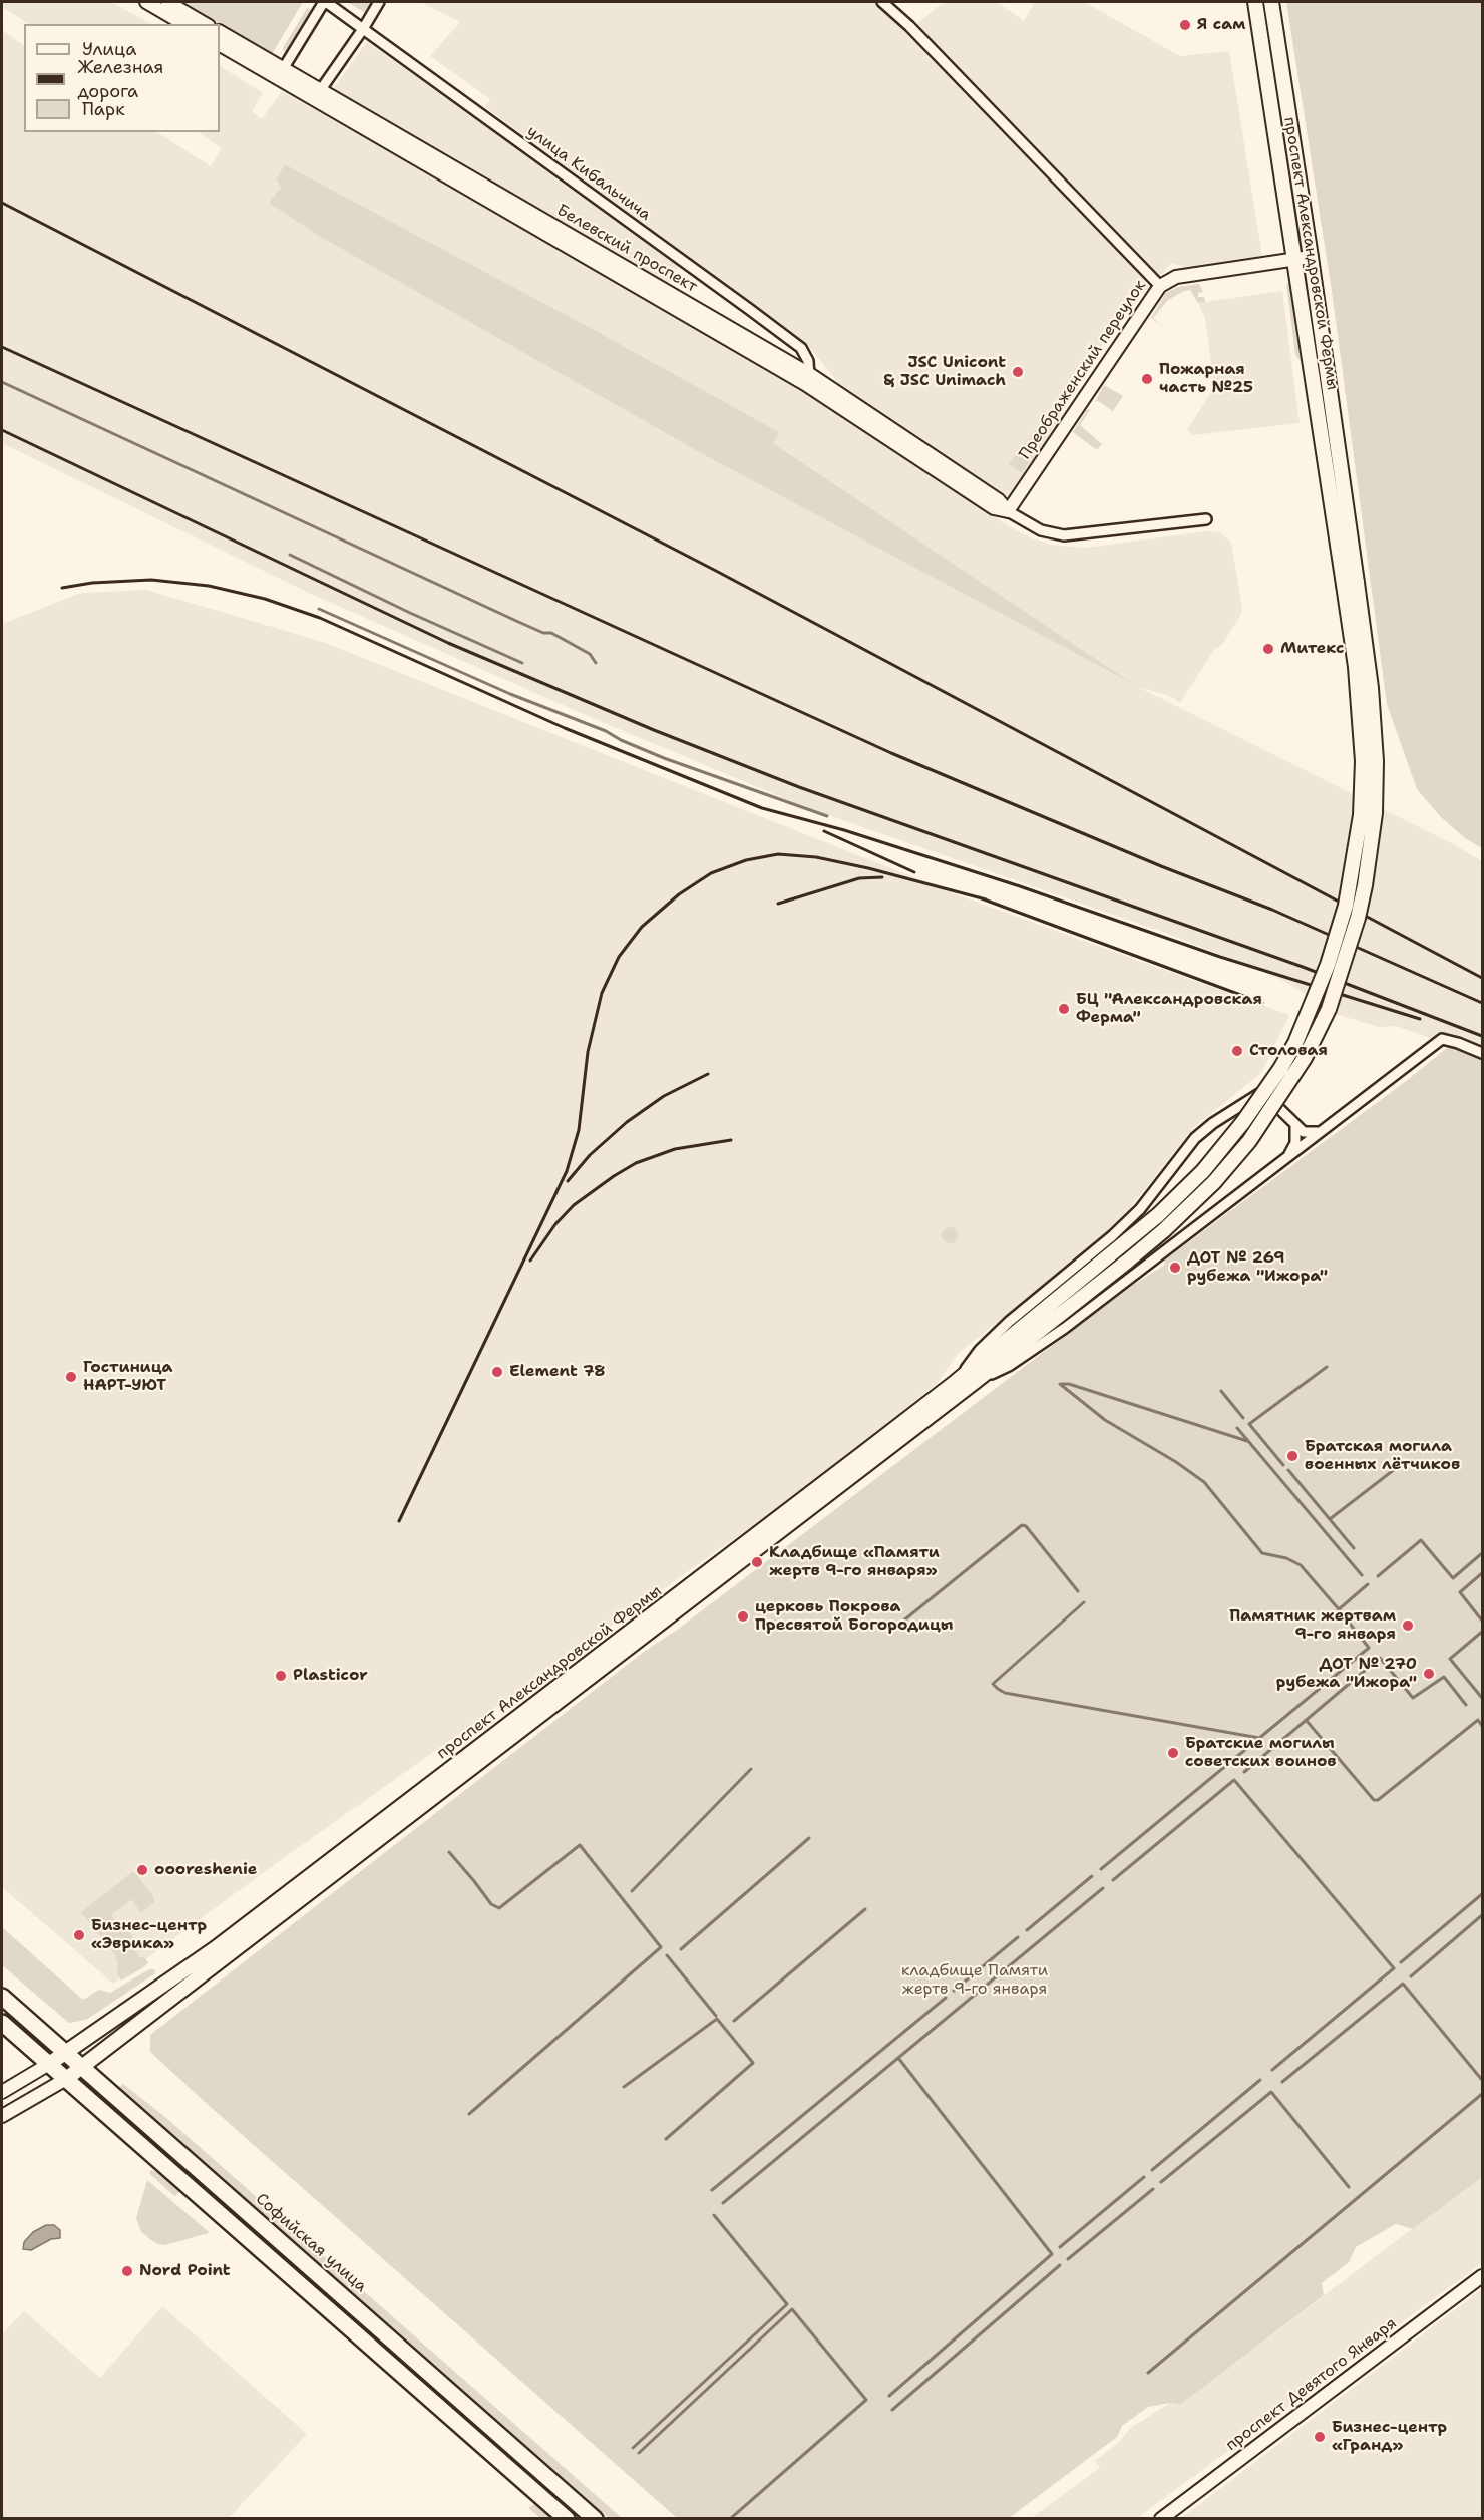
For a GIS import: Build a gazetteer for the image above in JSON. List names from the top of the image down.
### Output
{
  "streets": {
    "main road": ["проспект Александровской Фермы", "Софийская улица"],
    "street": [
      "улица Кибальчича",
      "Белевский проспект",
      "Преображенский переулок",
      "проспект Девятого Января"
    ]
  },
  "crossings": [
    ["улица Кибальчича", "Белевский проспект"],
    ["Белевский проспект", "Преображенский переулок"],
    ["проспект Александровской Фермы", "Преображенский переулок"],
    ["проспект Александровской Фермы", "Софийская улица"]
  ],
  "parks": ["кладбище Памяти жертв 9-го января"],
  "places": [
    "Я сам",
    "JSC Unicont & JSC Unimach",
    "Пожарная часть №25",
    "Митекс",
    "БЦ \"Александровская Ферма\"",
    "Столовая",
    "ДОТ № 269 рубежа \"Ижора\"",
    "Element 78",
    "Гостиница НАРТ-УЮТ",
    "Братская могила военных лётчиков",
    "Кладбище «Памяти жертв 9-го января»",
    "церковь Покрова Пресвятой Богородицы",
    "Памятник жертвам 9-го января",
    "ДОТ № 270 рубежа \"Ижора\"",
    "Plasticor",
    "Братские могилы советских воинов",
    "oooreshenie",
    "Бизнес-центр «Эврика»",
    "Nord Point",
    "Бизнес-центр «Гранд»"
  ],
  "legend": ["Улица", "Железная дорога", "Парк"]
}
